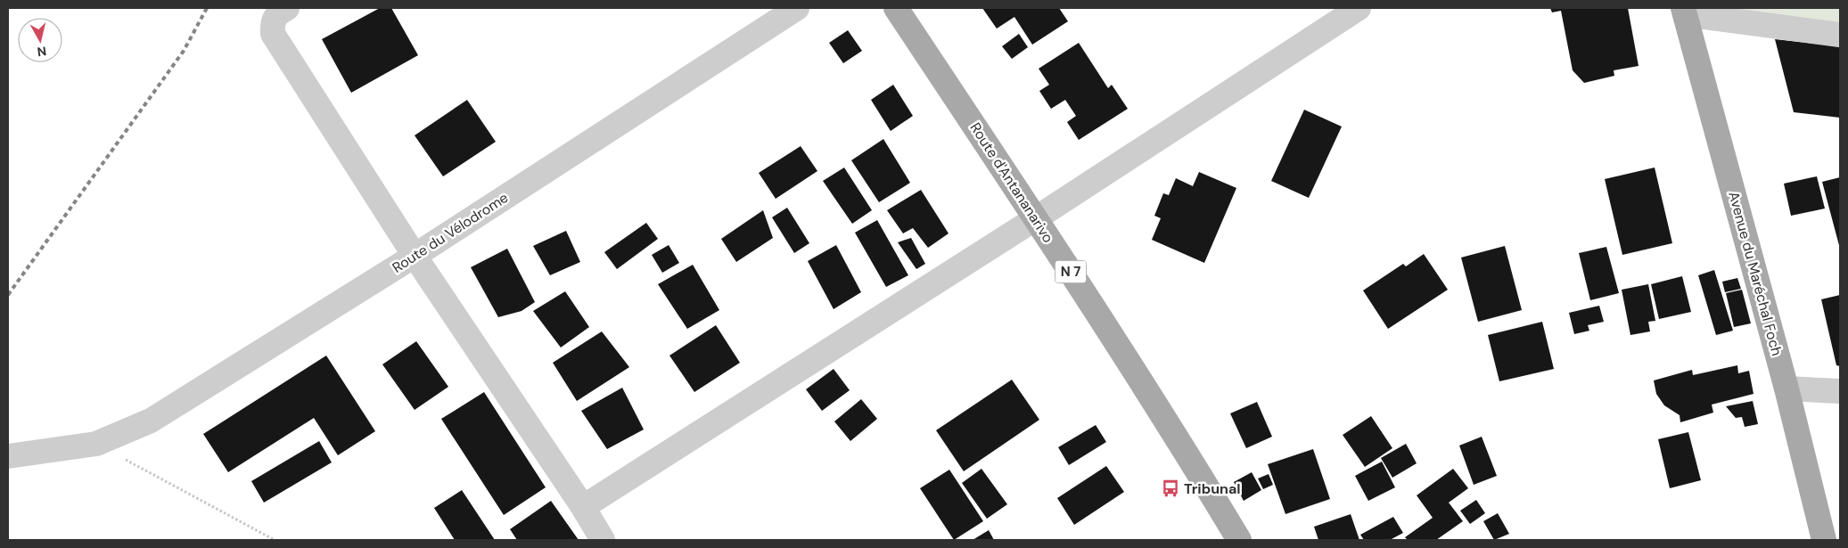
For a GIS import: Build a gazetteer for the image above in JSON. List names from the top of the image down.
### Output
{
  "streets": {
    "main road": ["Route d'Antananarivo", "N 7", "Avenue du Maréchal Foch"],
    "street": ["Route du Vélodrome"]
  },
  "places": {
    "bus stop": ["Tribunal"]
  },
  "north": "bottom"
}
